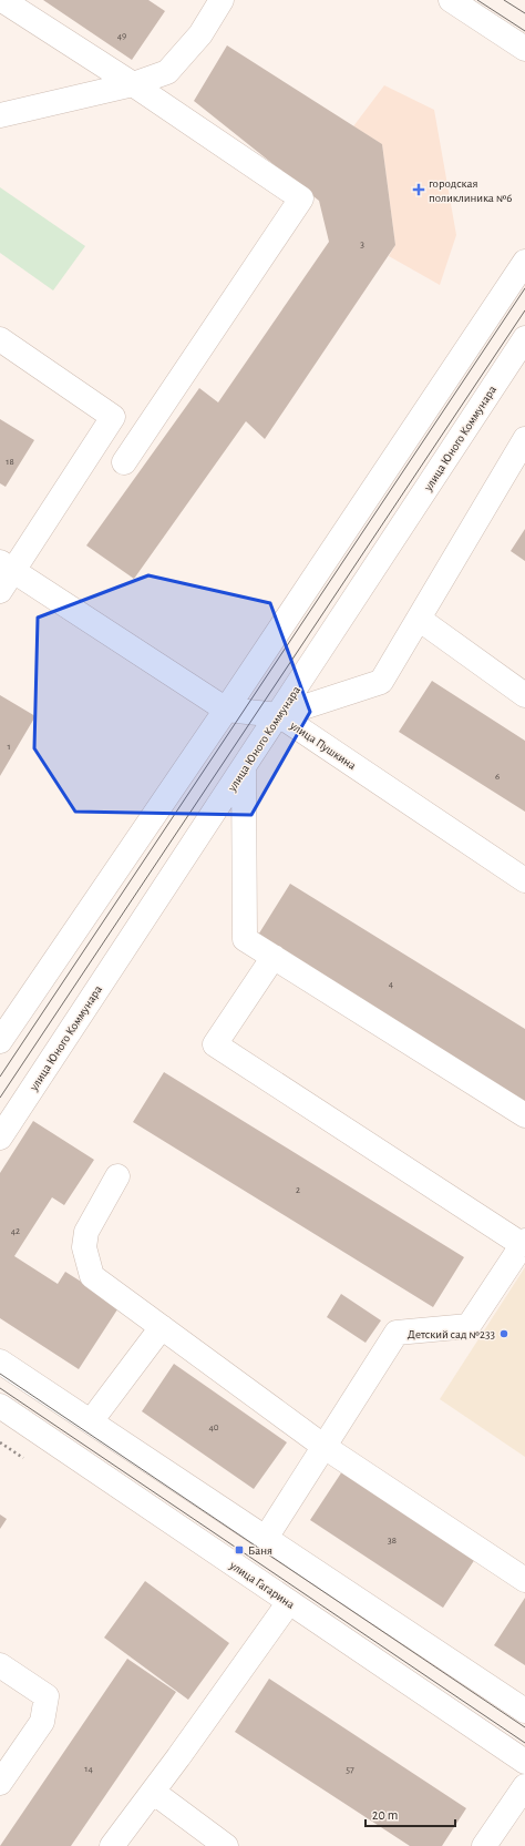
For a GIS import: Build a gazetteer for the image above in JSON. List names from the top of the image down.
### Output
{
  "streets": {
    "street": ["улица Юного Коммунара", "улица Пушкина", "улица Гагарина"]
  },
  "crossings": [
    ["улица Юного Коммунара", "улица Пушкина"]
  ],
  "places": {
    "health": ["городская поликлиника №6"],
    "other": ["Детский сад №233"],
    "transit": ["Баня"]
  },
  "house_numbers": [
    "49",
    "3",
    "18",
    "1",
    "6",
    "4",
    "2",
    "42",
    "40",
    "38",
    "14",
    "57"
  ],
  "scale_bar": "20 m"
}
